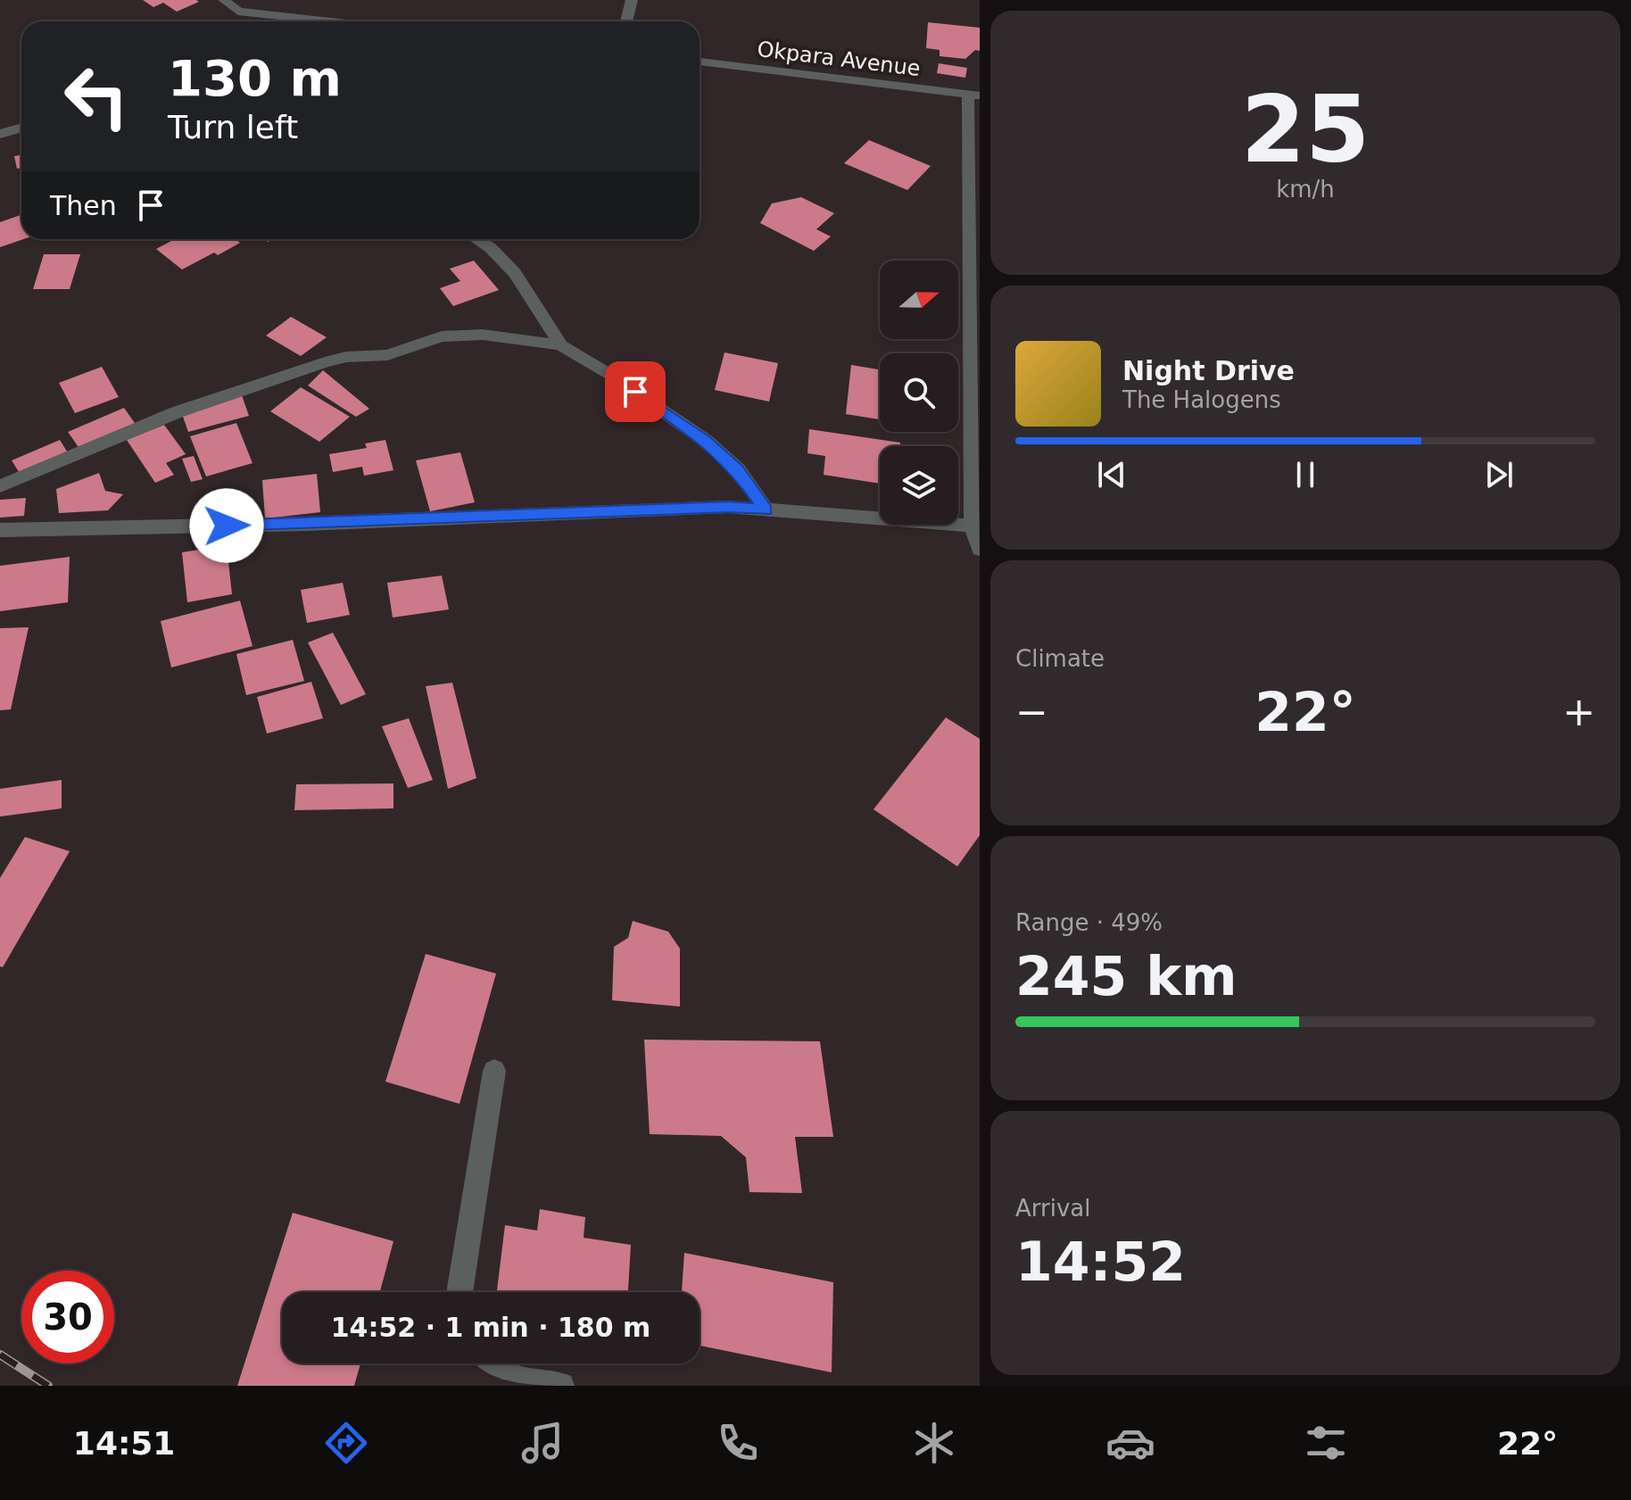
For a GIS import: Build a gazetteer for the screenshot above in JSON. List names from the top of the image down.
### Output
{
  "streets": {
    "street": ["Okpara Avenue"]
  },
  "north": "right",
  "page": {
    "tile": [
      ["25", "km/h"],
      "Climate",
      ["Range · 49%", "245 km"],
      ["Arrival", "14:52"]
    ],
    "turn": ["130 m", "Turn left"],
    "then": "Then",
    "song": ["Night Drive", "The Halogens"],
    "heat": ["−", "22°", "+"],
    "limit": "30",
    "trip": "14:52 · 1 min · 180 m",
    "tabs": ["14:51", "22°"]
  }
}
